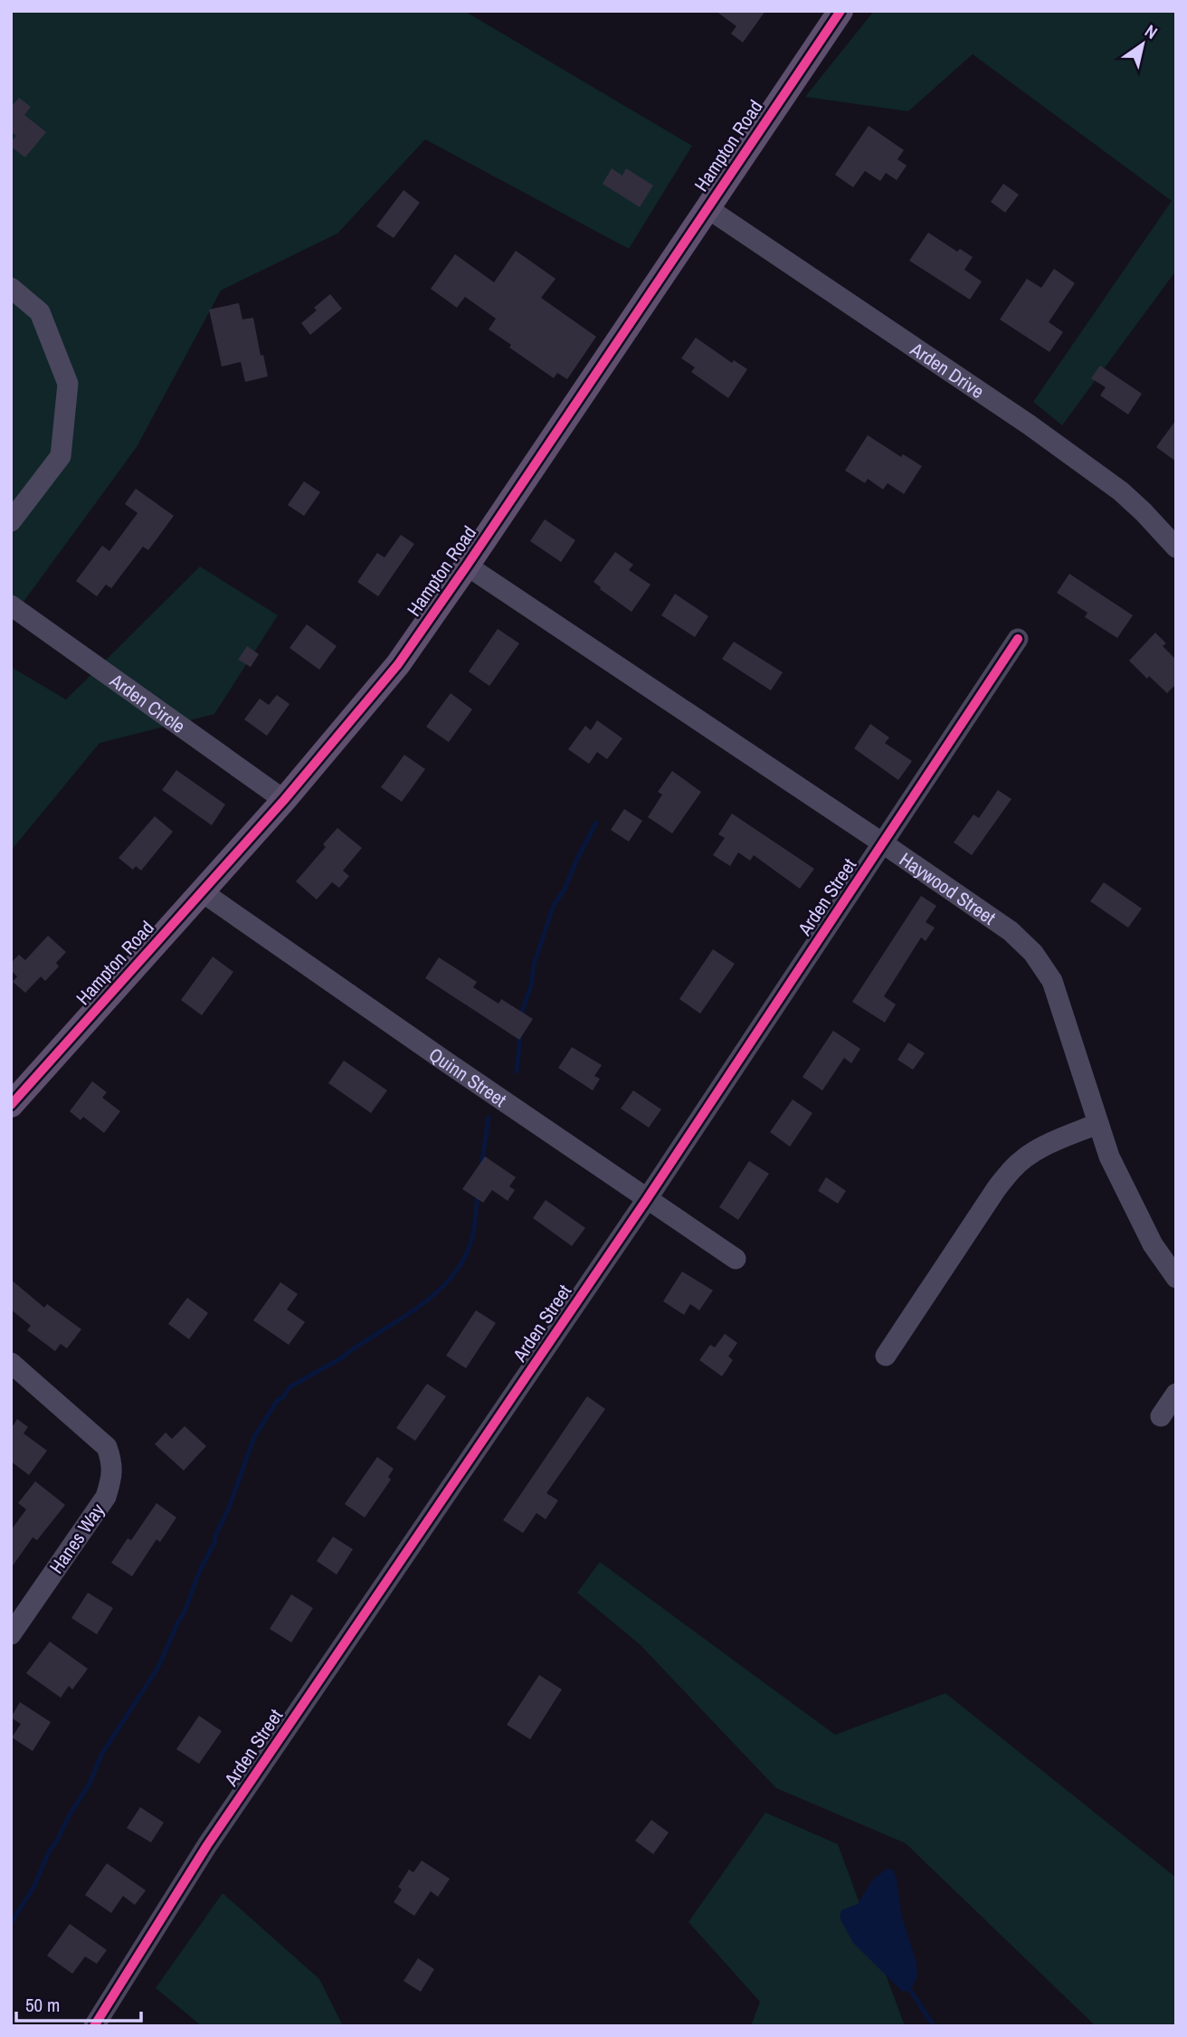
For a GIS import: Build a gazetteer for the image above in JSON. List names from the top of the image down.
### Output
{
  "streets": {
    "main road": ["Hampton Road"],
    "street": [
      "Arden Drive",
      "Arden Circle",
      "Haywood Street",
      "Arden Street",
      "Quinn Street",
      "Hanes Way"
    ]
  },
  "crossings": [
    ["Hampton Road", "Arden Drive"],
    ["Hampton Road", "Arden Circle"],
    ["Hampton Road", "Haywood Street"],
    ["Hampton Road", "Quinn Street"],
    ["Haywood Street", "Arden Street"],
    ["Arden Street", "Quinn Street"]
  ],
  "scale_bar": "50 m",
  "north": "top right"
}
